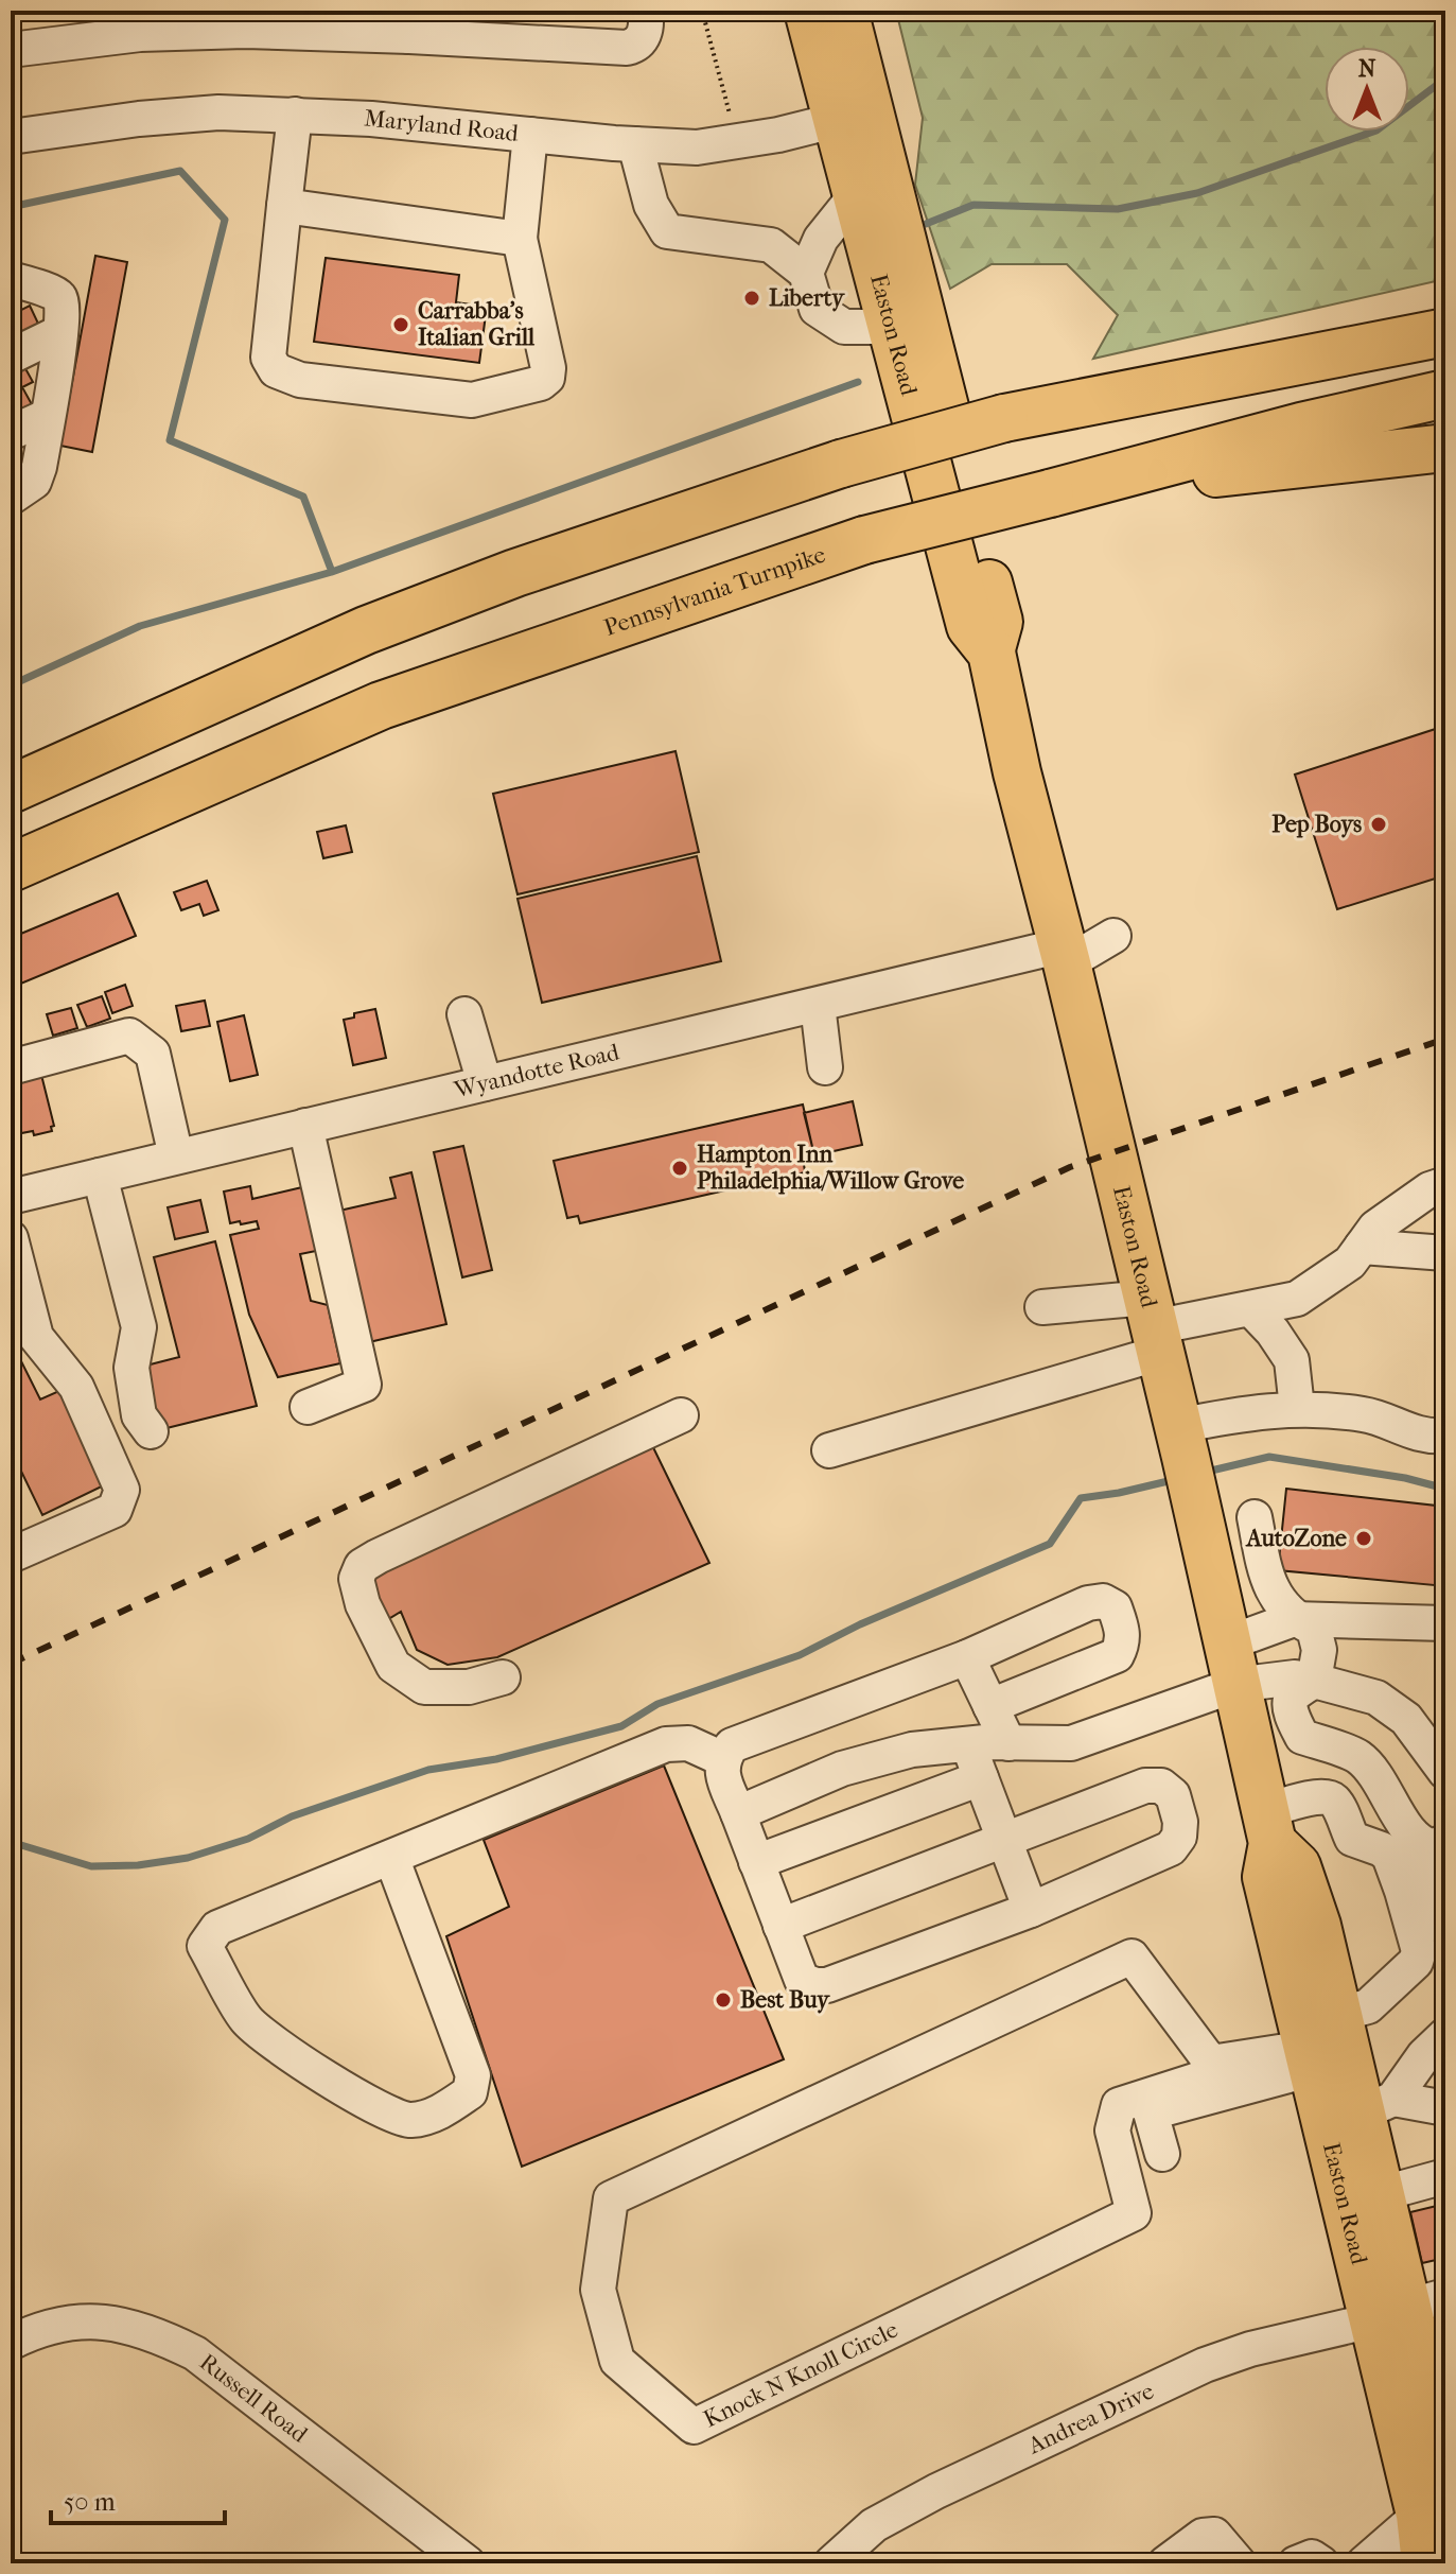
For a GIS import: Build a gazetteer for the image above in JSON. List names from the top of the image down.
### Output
{
  "streets": {
    "highway": ["Easton Road", "Pennsylvania Turnpike"],
    "street": [
      "Maryland Road",
      "Wyandotte Road",
      "Knock N Knoll Circle",
      "Russell Road",
      "Andrea Drive"
    ]
  },
  "crossings": [
    ["Maryland Road", "Easton Road"],
    ["Easton Road", "Wyandotte Road"],
    ["Easton Road", "Knock N Knoll Circle"],
    ["Easton Road", "Andrea Drive"]
  ],
  "places": [
    "Liberty",
    "Carrabba's Italian Grill",
    "Pep Boys",
    "Hampton Inn Philadelphia/Willow Grove",
    "AutoZone",
    "Best Buy"
  ],
  "scale_bar": "50 m",
  "north": "top"
}
